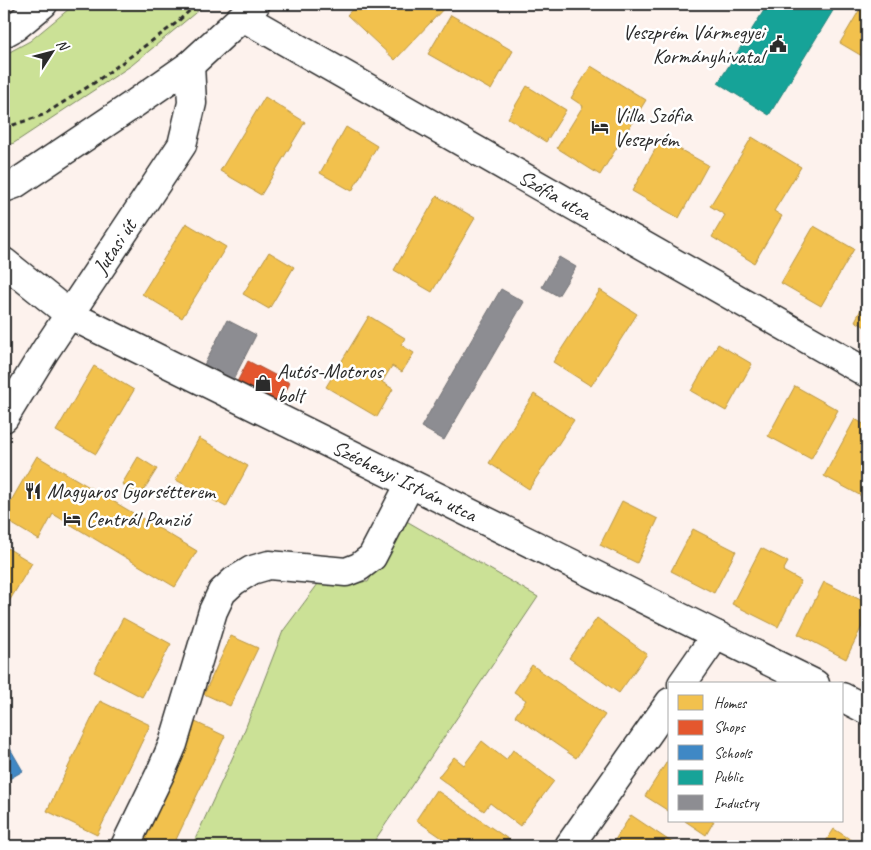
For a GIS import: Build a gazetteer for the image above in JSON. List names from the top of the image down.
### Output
{
  "streets": {
    "street": ["Szófia utca", "Jutasi út", "Széchenyi István utca"]
  },
  "crossings": [
    ["Jutasi út", "Széchenyi István utca"]
  ],
  "places": {
    "public building": ["Veszprém Vármegyei Kormányhivatal"],
    "hotel": ["Villa Szófia Veszprém", "Centrál Panzió"],
    "shop": ["Autós-Motoros bolt"],
    "restaurant": ["Magyaros Gyorsétterem"]
  },
  "legend": [
    "Homes",
    "Shops",
    "Schools",
    "Public",
    "Industry"
  ],
  "north": "top right"
}
